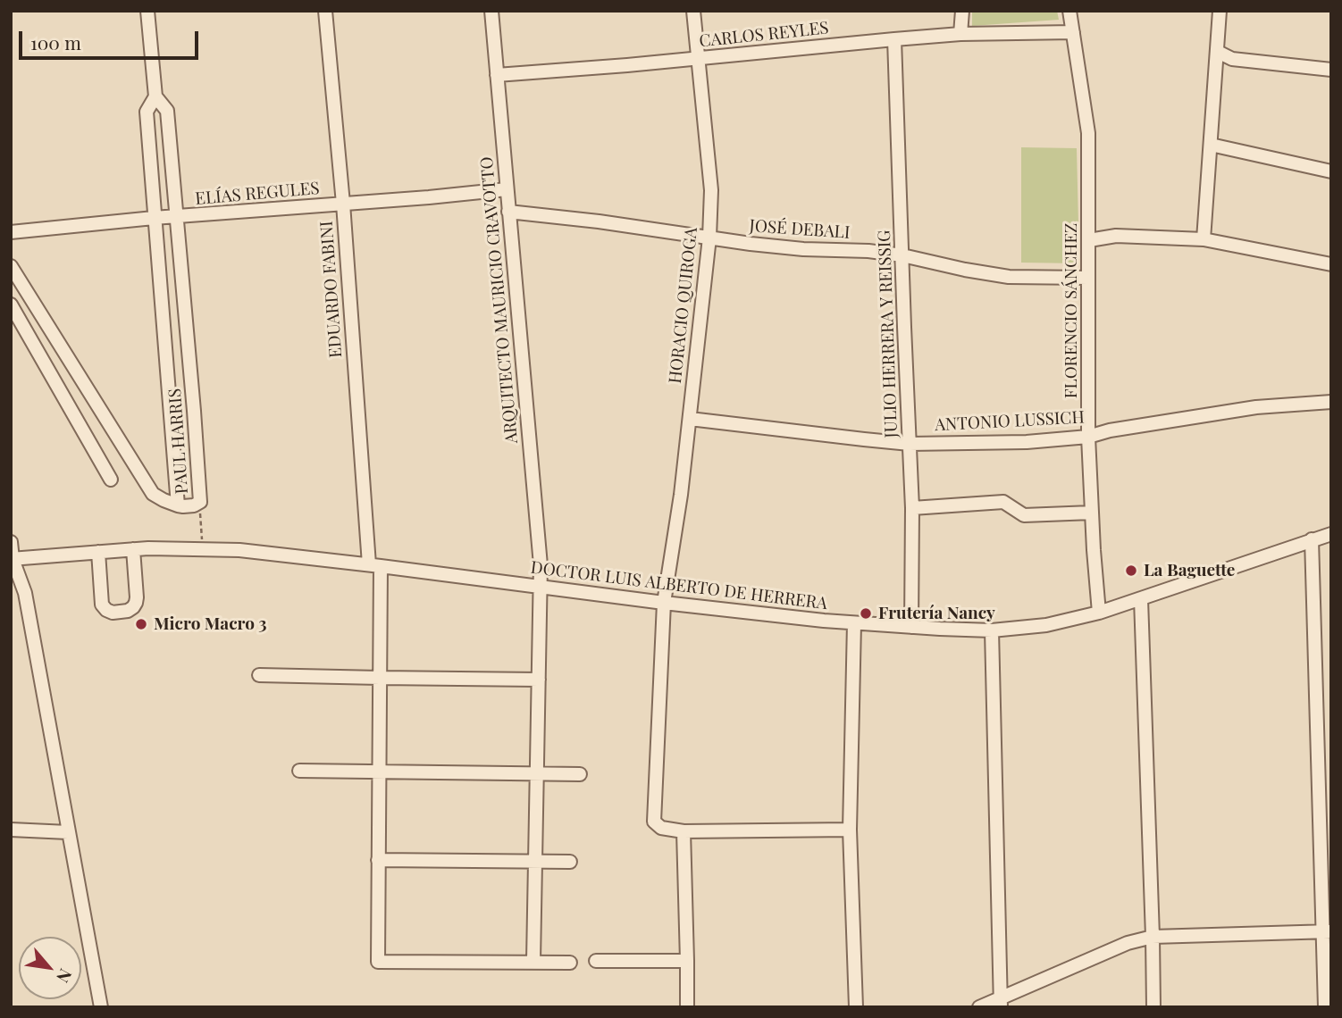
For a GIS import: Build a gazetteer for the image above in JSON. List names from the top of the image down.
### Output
{
  "streets": {
    "street": [
      "CARLOS REYLES",
      "ELÍAS REGULES",
      "JOSÉ DEBALI",
      "EDUARDO FABINI",
      "ARQUITECTO MAURICIO CRAVOTTO",
      "HORACIO QUIROGA",
      "FLORENCIO SÁNCHEZ",
      "JULIO HERRERA Y REISSIG",
      "ANTONIO LUSSICH",
      "PAUL HARRIS",
      "DOCTOR LUIS ALBERTO DE HERRERA"
    ]
  },
  "crossings": [
    ["CARLOS REYLES", "ARQUITECTO MAURICIO CRAVOTTO"],
    ["CARLOS REYLES", "HORACIO QUIROGA"],
    ["CARLOS REYLES", "FLORENCIO SÁNCHEZ"],
    ["CARLOS REYLES", "JULIO HERRERA Y REISSIG"],
    ["ELÍAS REGULES", "EDUARDO FABINI"],
    ["ELÍAS REGULES", "ARQUITECTO MAURICIO CRAVOTTO"],
    ["ELÍAS REGULES", "PAUL HARRIS"],
    ["JOSÉ DEBALI", "ARQUITECTO MAURICIO CRAVOTTO"],
    ["JOSÉ DEBALI", "HORACIO QUIROGA"],
    ["JOSÉ DEBALI", "FLORENCIO SÁNCHEZ"],
    ["JOSÉ DEBALI", "JULIO HERRERA Y REISSIG"],
    ["EDUARDO FABINI", "ARQUITECTO MAURICIO CRAVOTTO"],
    ["EDUARDO FABINI", "DOCTOR LUIS ALBERTO DE HERRERA"],
    ["ARQUITECTO MAURICIO CRAVOTTO", "DOCTOR LUIS ALBERTO DE HERRERA"],
    ["HORACIO QUIROGA", "ANTONIO LUSSICH"],
    ["HORACIO QUIROGA", "DOCTOR LUIS ALBERTO DE HERRERA"],
    ["FLORENCIO SÁNCHEZ", "ANTONIO LUSSICH"],
    ["FLORENCIO SÁNCHEZ", "DOCTOR LUIS ALBERTO DE HERRERA"],
    ["JULIO HERRERA Y REISSIG", "ANTONIO LUSSICH"],
    ["JULIO HERRERA Y REISSIG", "DOCTOR LUIS ALBERTO DE HERRERA"]
  ],
  "places": ["La Baguette", "Frutería Nancy", "Micro Macro 3"],
  "scale_bar": "100 m",
  "north": "bottom right"
}
